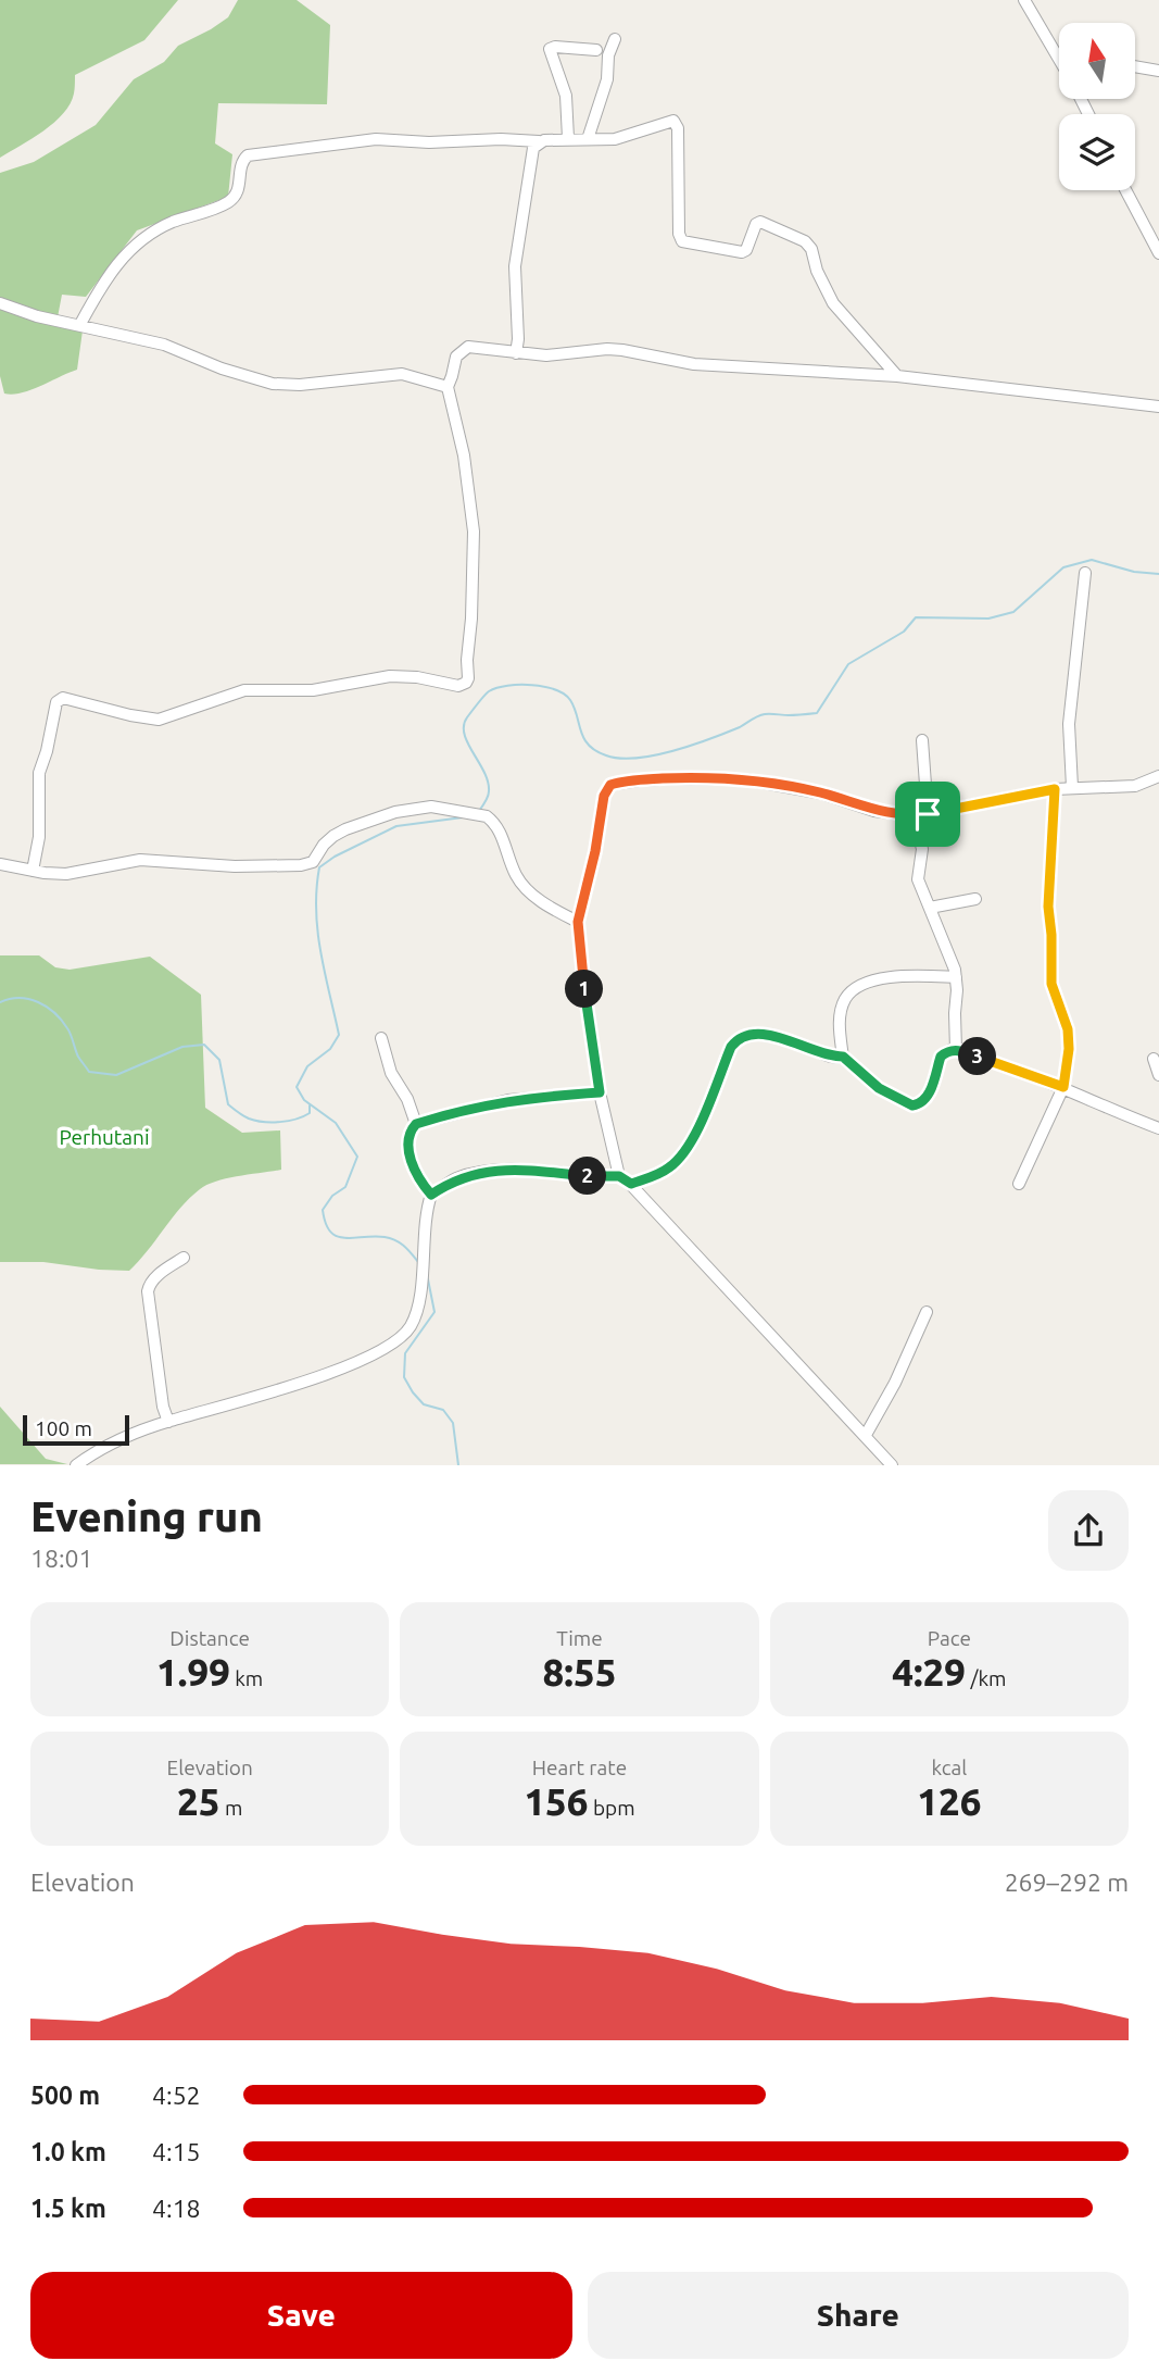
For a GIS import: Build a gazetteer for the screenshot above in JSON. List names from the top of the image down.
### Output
{
  "parks": ["Perhutani"],
  "scale_bar": "100 m",
  "north": "top",
  "page": {
    "pins": ["1", "3", "2"],
    "scale": "100 m",
    "heading": ["Evening run", "18:01"],
    "stats": [
      ["Distance", "1.99 km"],
      ["Time", "8:55"],
      ["Pace", "4:29 /km"],
      ["Elevation", "25 m"],
      ["Heart rate", "156 bpm"],
      ["kcal", "126"]
    ],
    "chart": ["Elevation", "269–292 m"],
    "list": [
      {
        "name": "500 m",
        "note": "4:52"
      },
      {
        "name": "1.0 km",
        "note": "4:15"
      },
      {
        "name": "1.5 km",
        "note": "4:18"
      }
    ],
    "buttons": ["Save", "Share"]
  }
}
